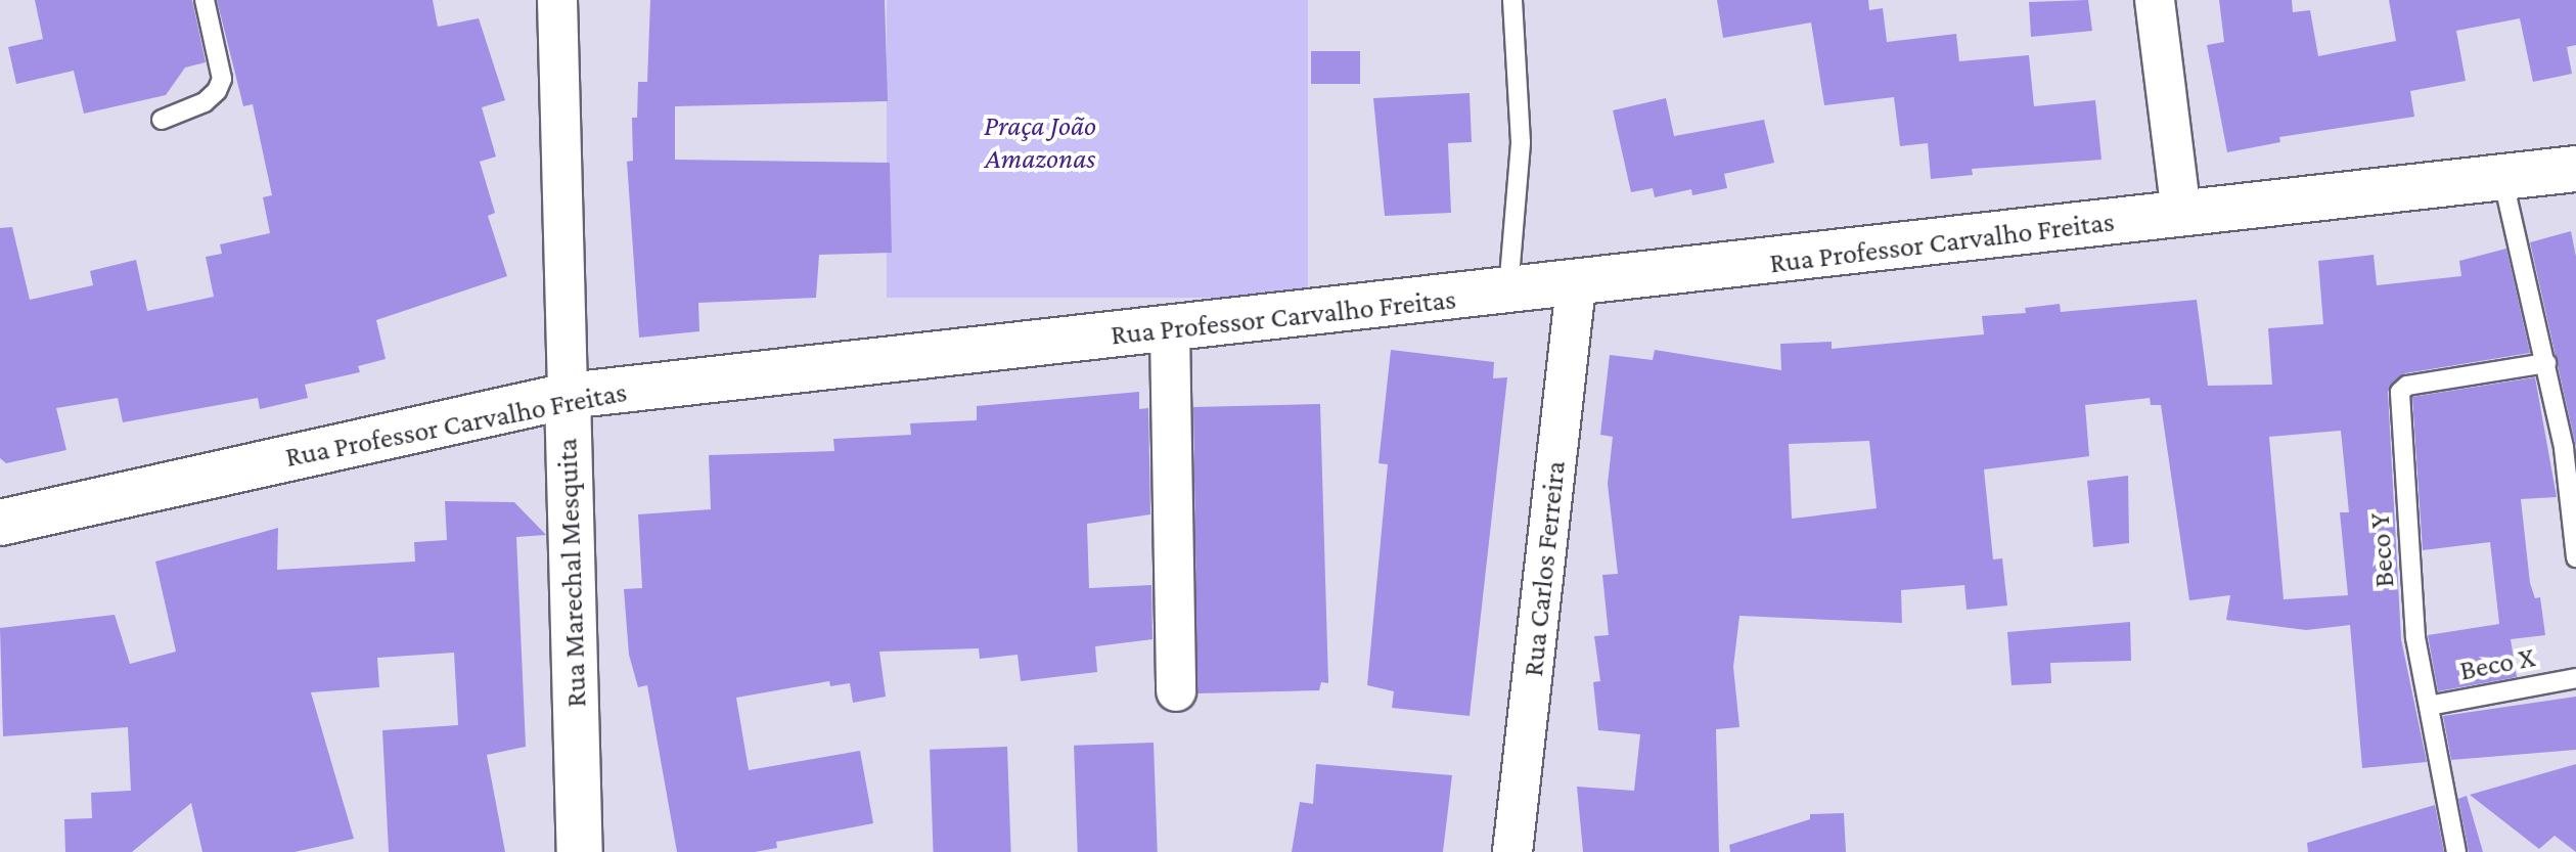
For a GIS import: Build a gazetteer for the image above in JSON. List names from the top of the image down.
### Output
{
  "streets": {
    "street": ["Rua Professor Carvalho Freitas", "Rua Carlos Ferreira", "Rua Marechal Mesquita"],
    "lane": ["Beco Y", "Beco X"]
  },
  "crossings": [
    ["Rua Professor Carvalho Freitas", "Rua Carlos Ferreira"],
    ["Rua Professor Carvalho Freitas", "Rua Marechal Mesquita"],
    ["Beco Y", "Beco X"]
  ],
  "parks": ["Praça João Amazonas"]
}
